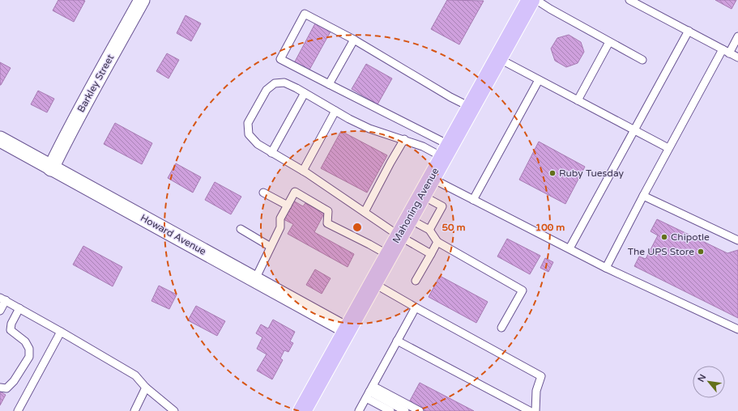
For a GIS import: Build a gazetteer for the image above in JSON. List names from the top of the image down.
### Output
{
  "streets": {
    "main road": ["Mahoning Avenue"],
    "street": ["Barkley Street", "Howard Avenue"]
  },
  "crossings": [
    ["Barkley Street", "Howard Avenue"],
    ["Mahoning Avenue", "Howard Avenue"]
  ],
  "places": ["Ruby Tuesday", "Chipotle", "The UPS Store"],
  "north": "top left",
  "rings": ["50 m", "100 m"]
}
